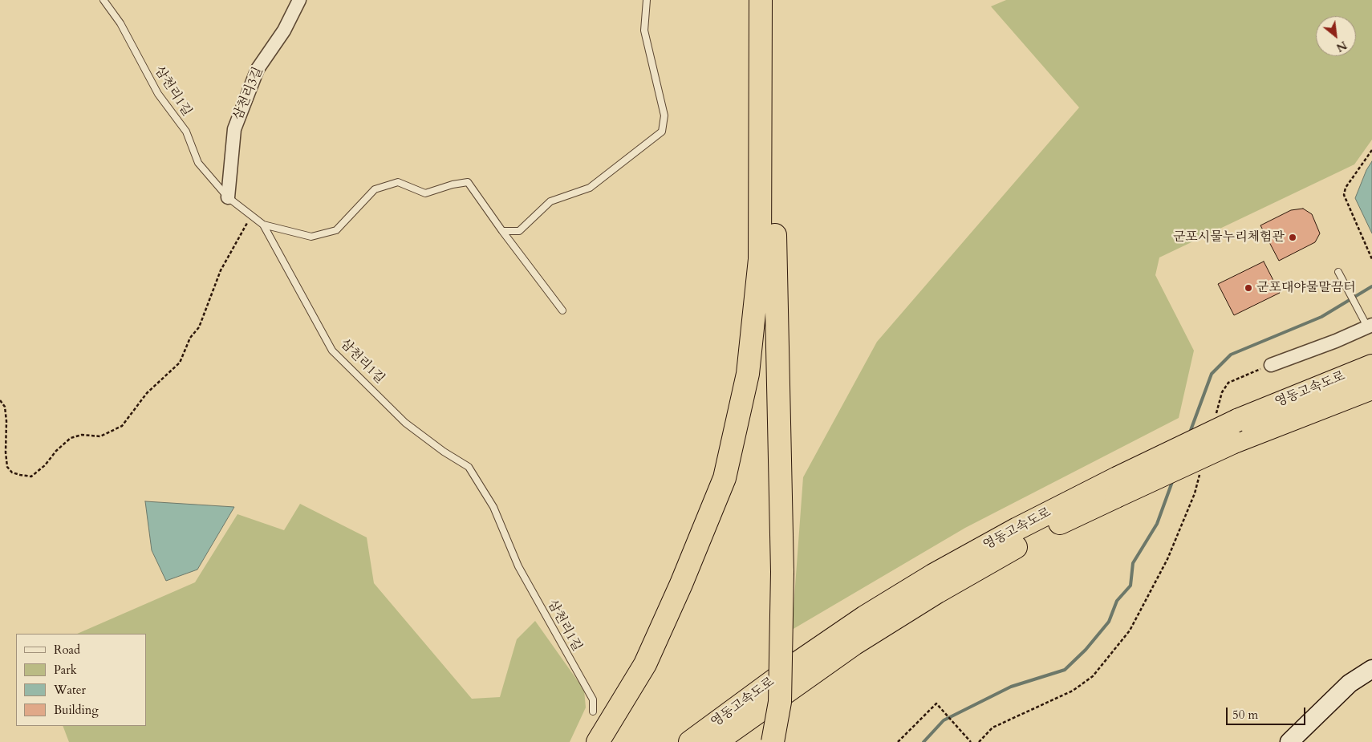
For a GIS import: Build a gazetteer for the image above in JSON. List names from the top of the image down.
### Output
{
  "streets": {
    "highway": ["영동고속도로"],
    "street": ["삼천리3길"],
    "lane": ["삼천리1길"]
  },
  "crossings": [
    ["삼천리1길", "삼천리3길"]
  ],
  "places": ["군포시물누리체험관", "군포대야물말끔터"],
  "legend": [
    "Road",
    "Park",
    "Water",
    "Building"
  ],
  "scale_bar": "50 m",
  "north": "bottom right"
}
